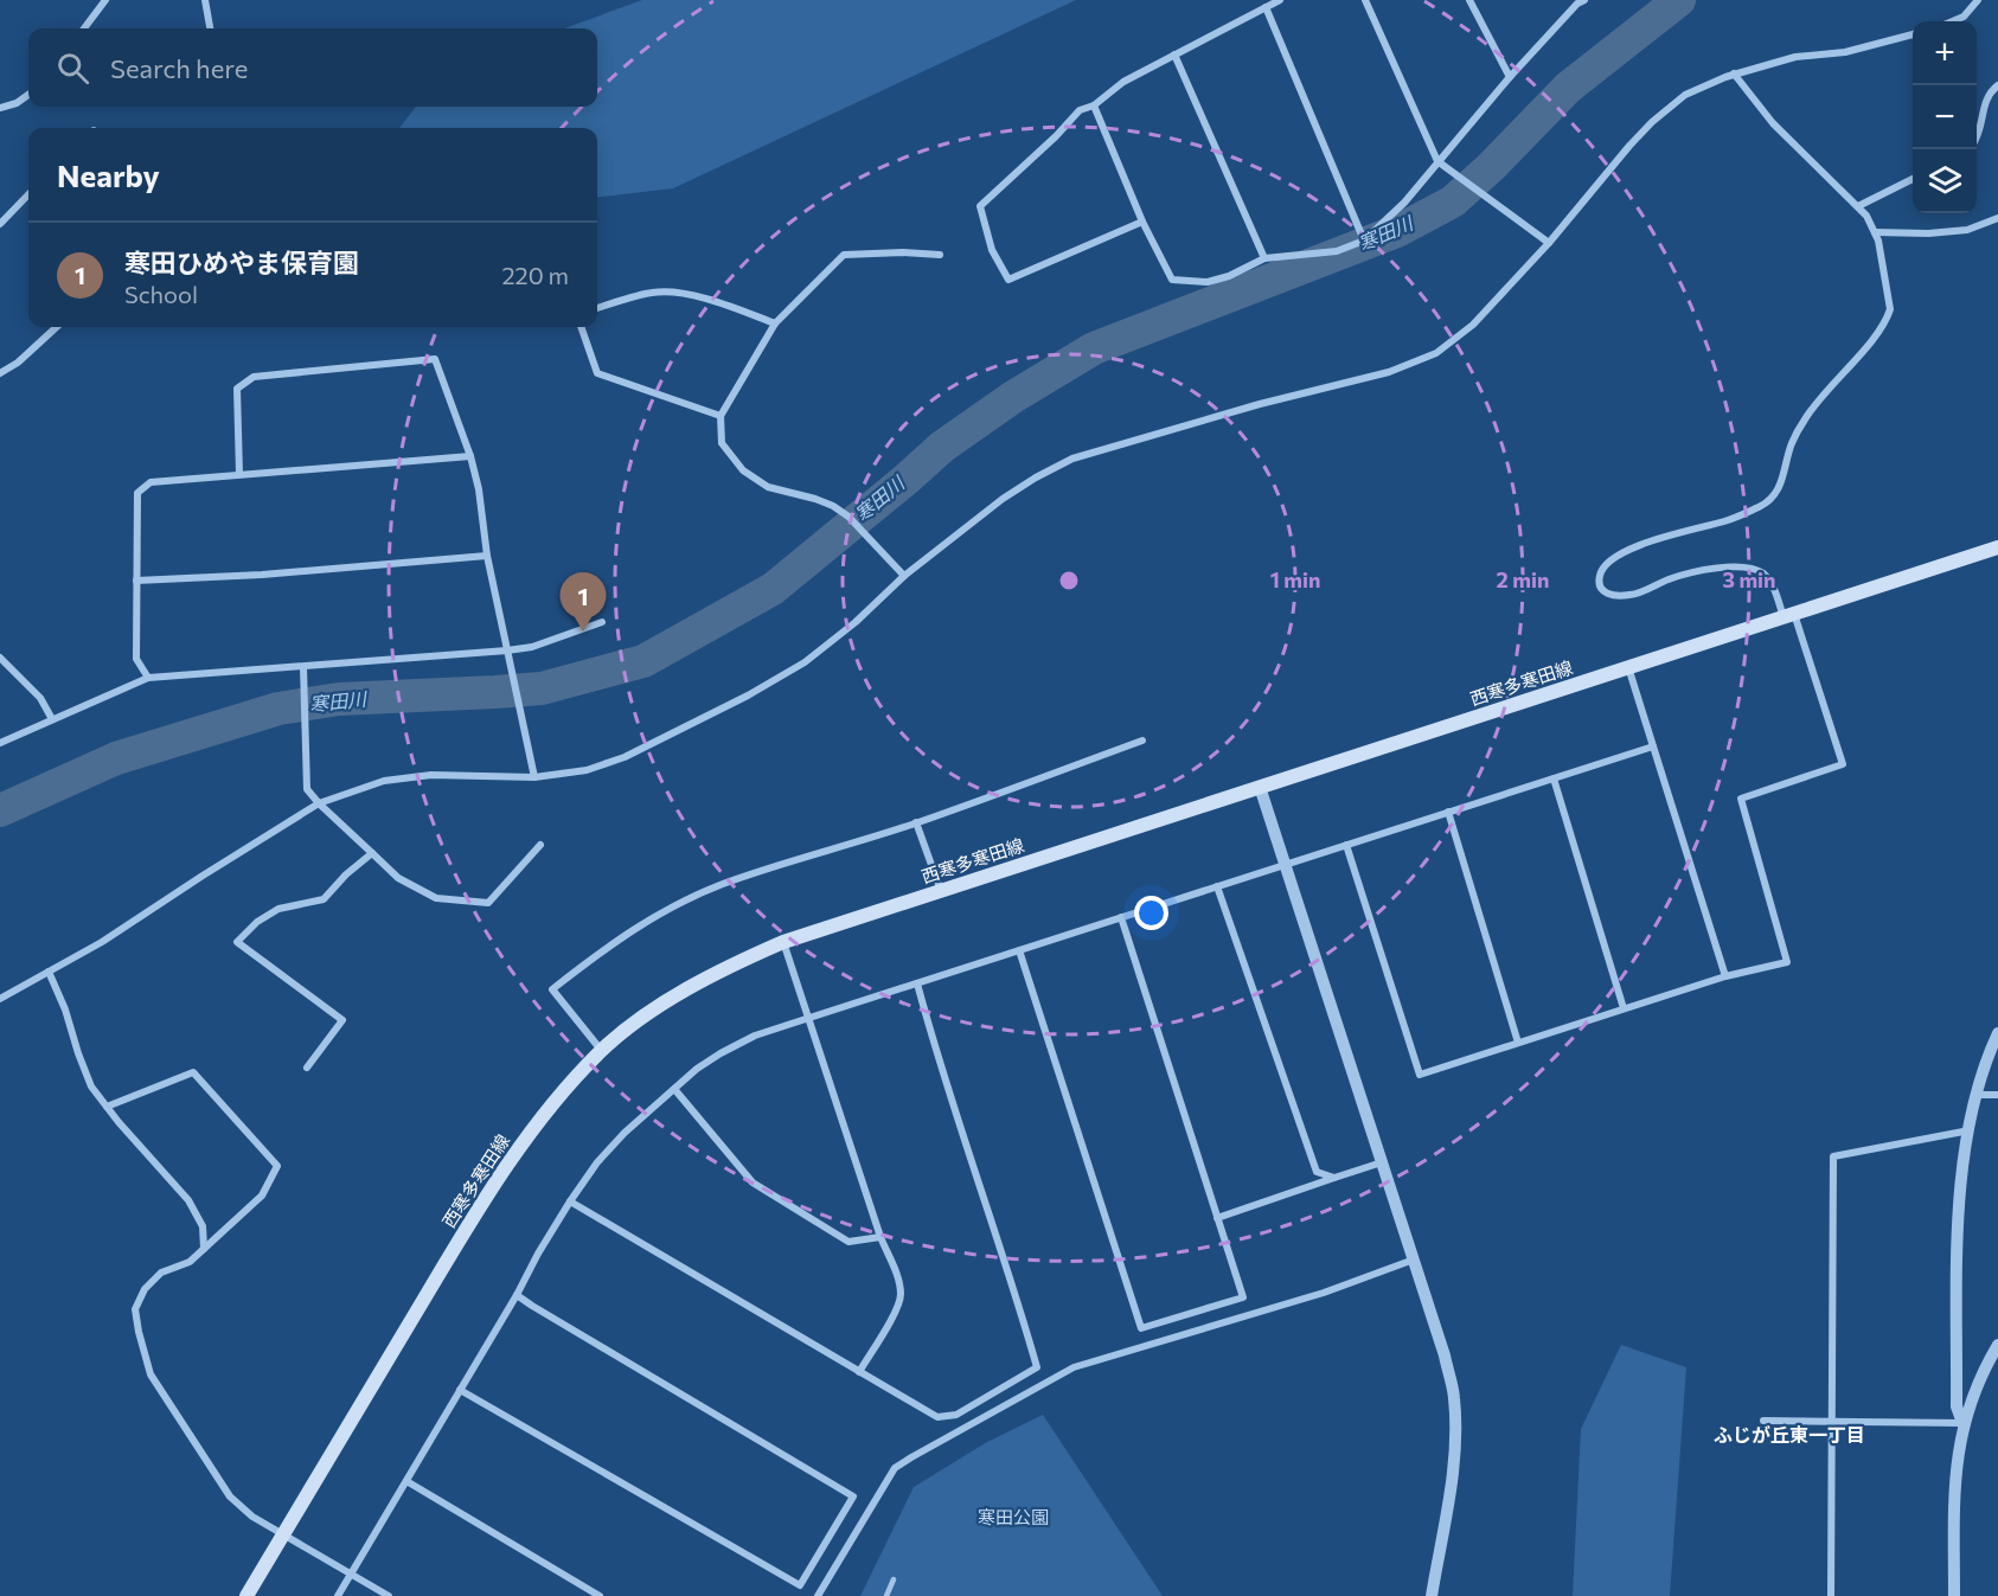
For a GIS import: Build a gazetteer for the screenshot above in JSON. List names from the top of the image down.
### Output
{
  "streets": {
    "main road": ["西寒多寒田線"]
  },
  "districts": ["ふじが丘東一丁目"],
  "water": ["寒田川"],
  "parks": ["寒田公園"],
  "page": {
    "map_buttons": ["+", "−"],
    "search": "Search here",
    "heading": "Nearby",
    "list": [
      {
        "mark": "1",
        "name": "寒田ひめやま保育園",
        "note": "School",
        "value": "220 m"
      }
    ],
    "pins": "1"
  },
  "rings": ["1 min", "2 min", "3 min"]
}
